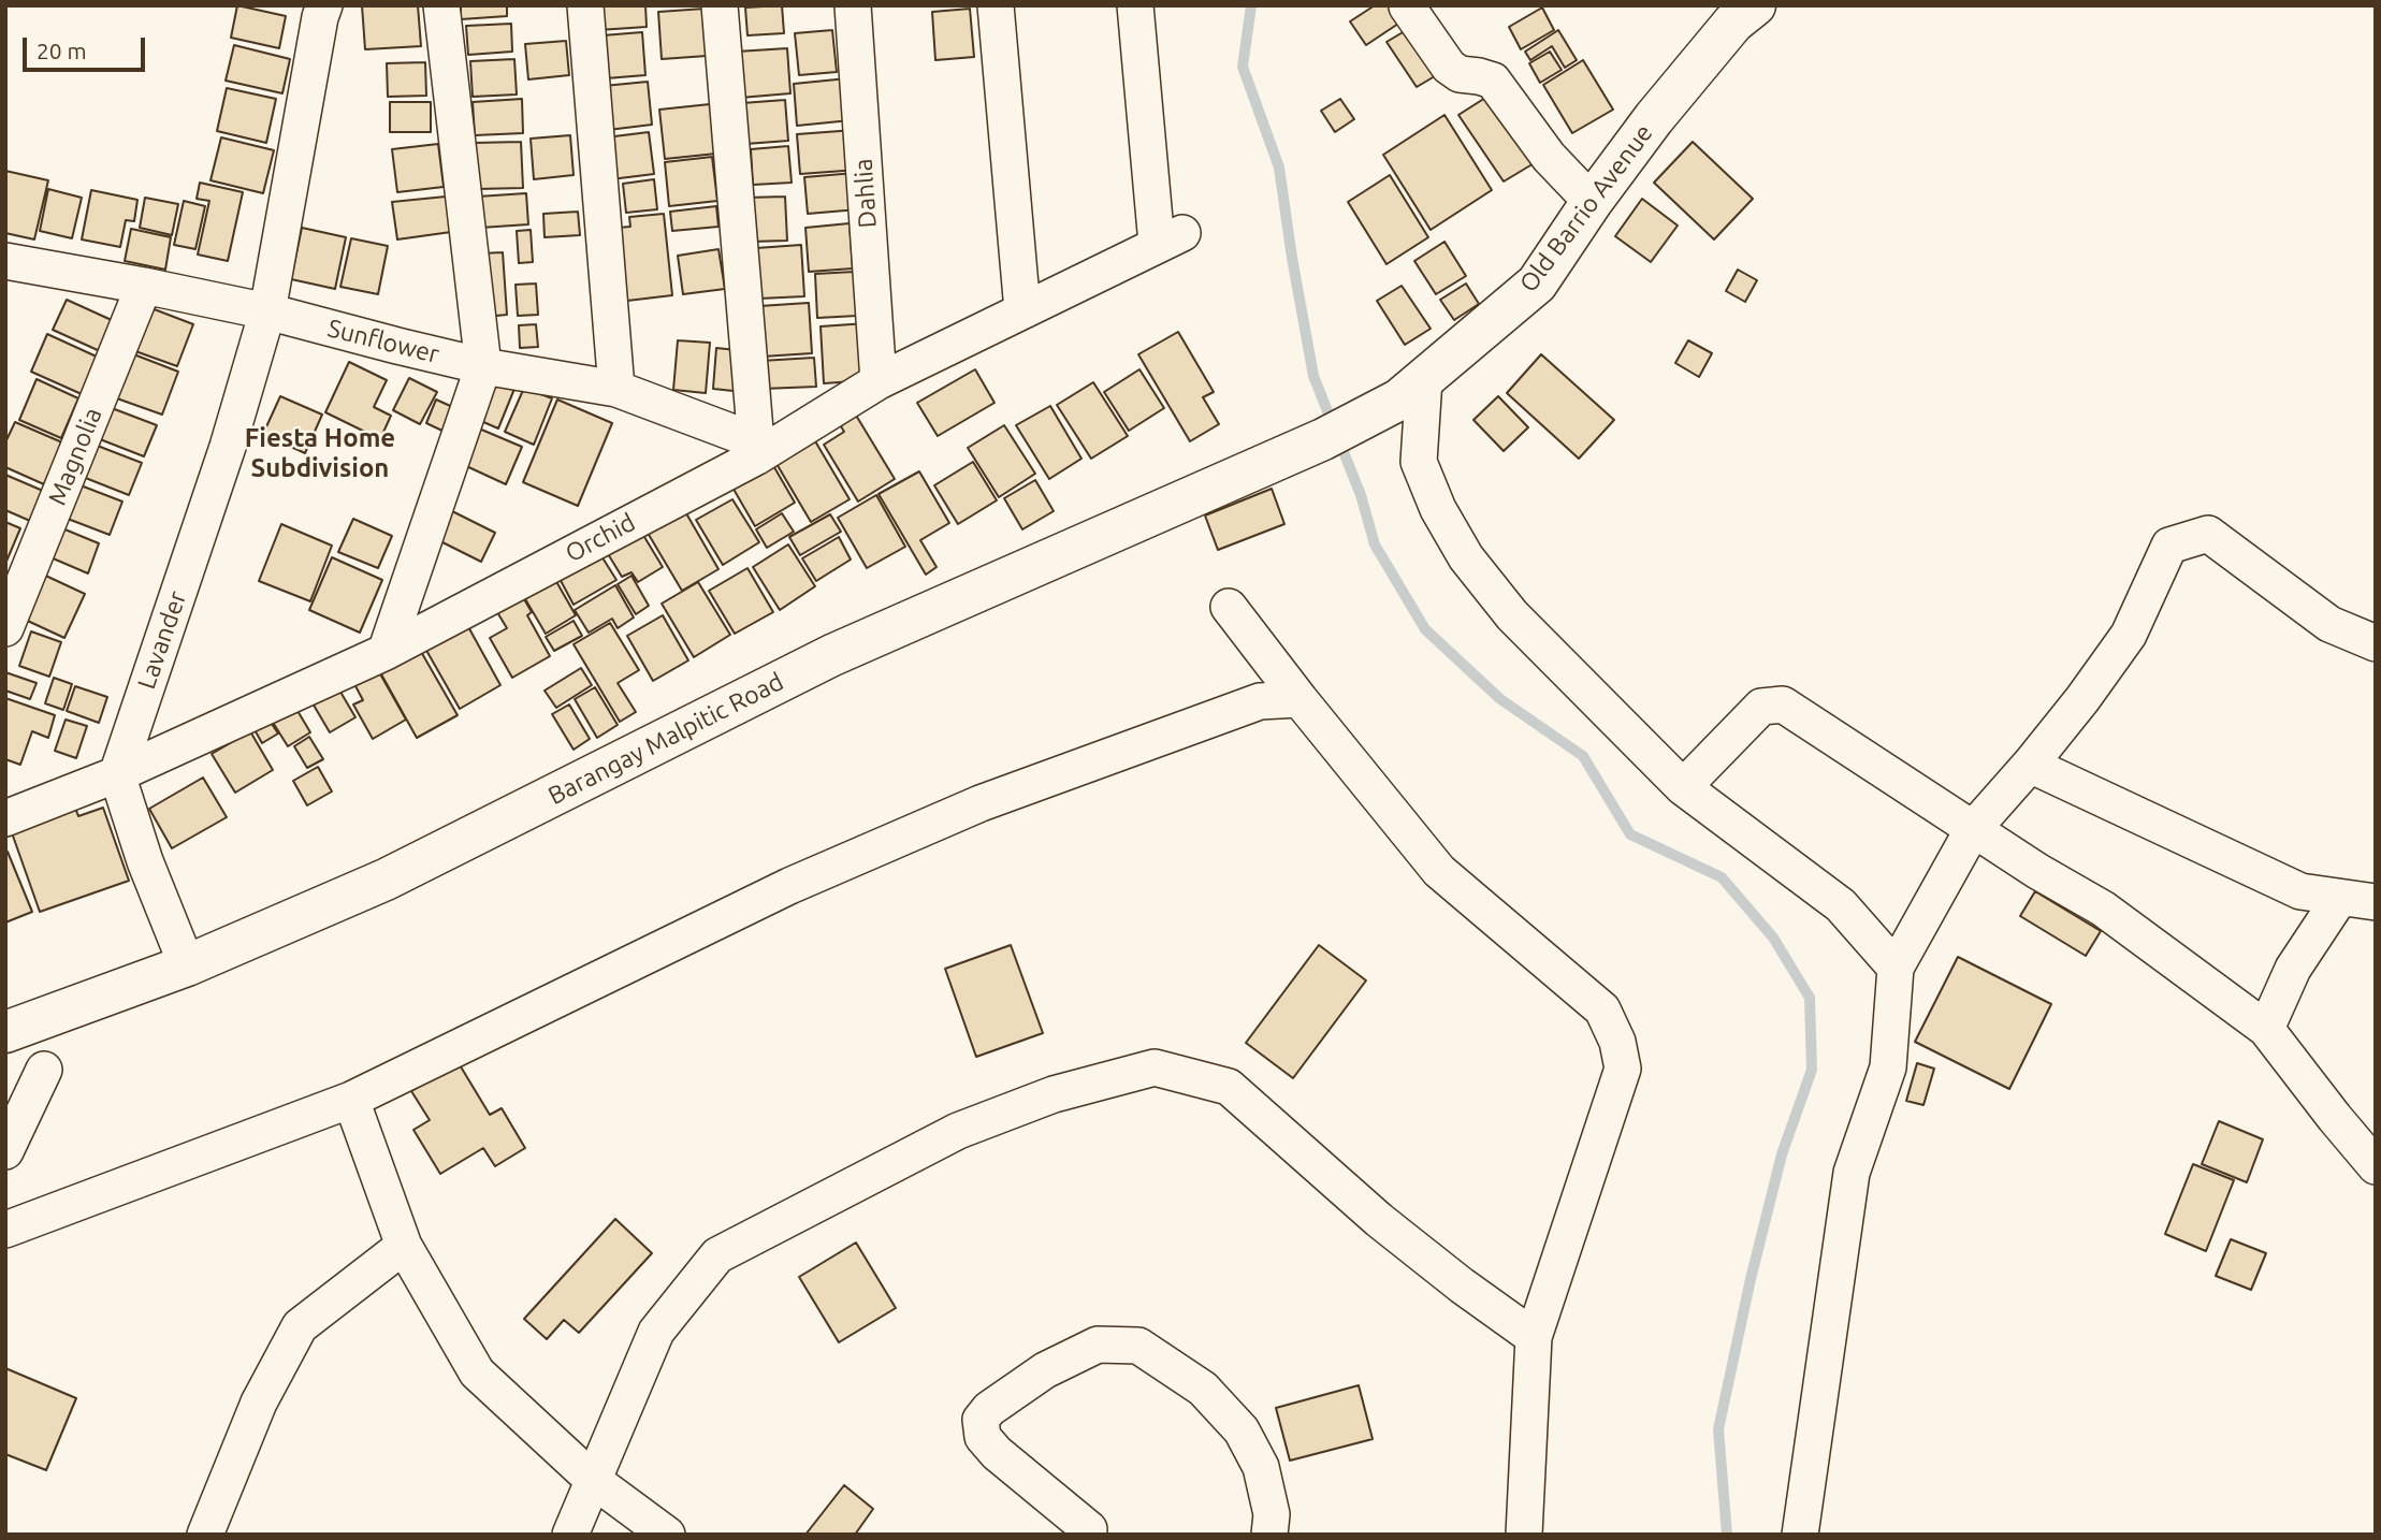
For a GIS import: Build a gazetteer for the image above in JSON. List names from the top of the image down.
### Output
{
  "streets": {
    "street": [
      "Dahlia",
      "Old Barrio Avenue",
      "Sunflower",
      "Magnolia",
      "Orchid",
      "Lavander",
      "Barangay Malpitic Road"
    ]
  },
  "crossings": [
    ["Dahlia", "Orchid"],
    ["Old Barrio Avenue", "Barangay Malpitic Road"],
    ["Sunflower", "Magnolia"],
    ["Sunflower", "Orchid"],
    ["Sunflower", "Lavander"],
    ["Orchid", "Lavander"]
  ],
  "districts": ["Fiesta Home Subdivision"],
  "scale_bar": "20 m"
}
